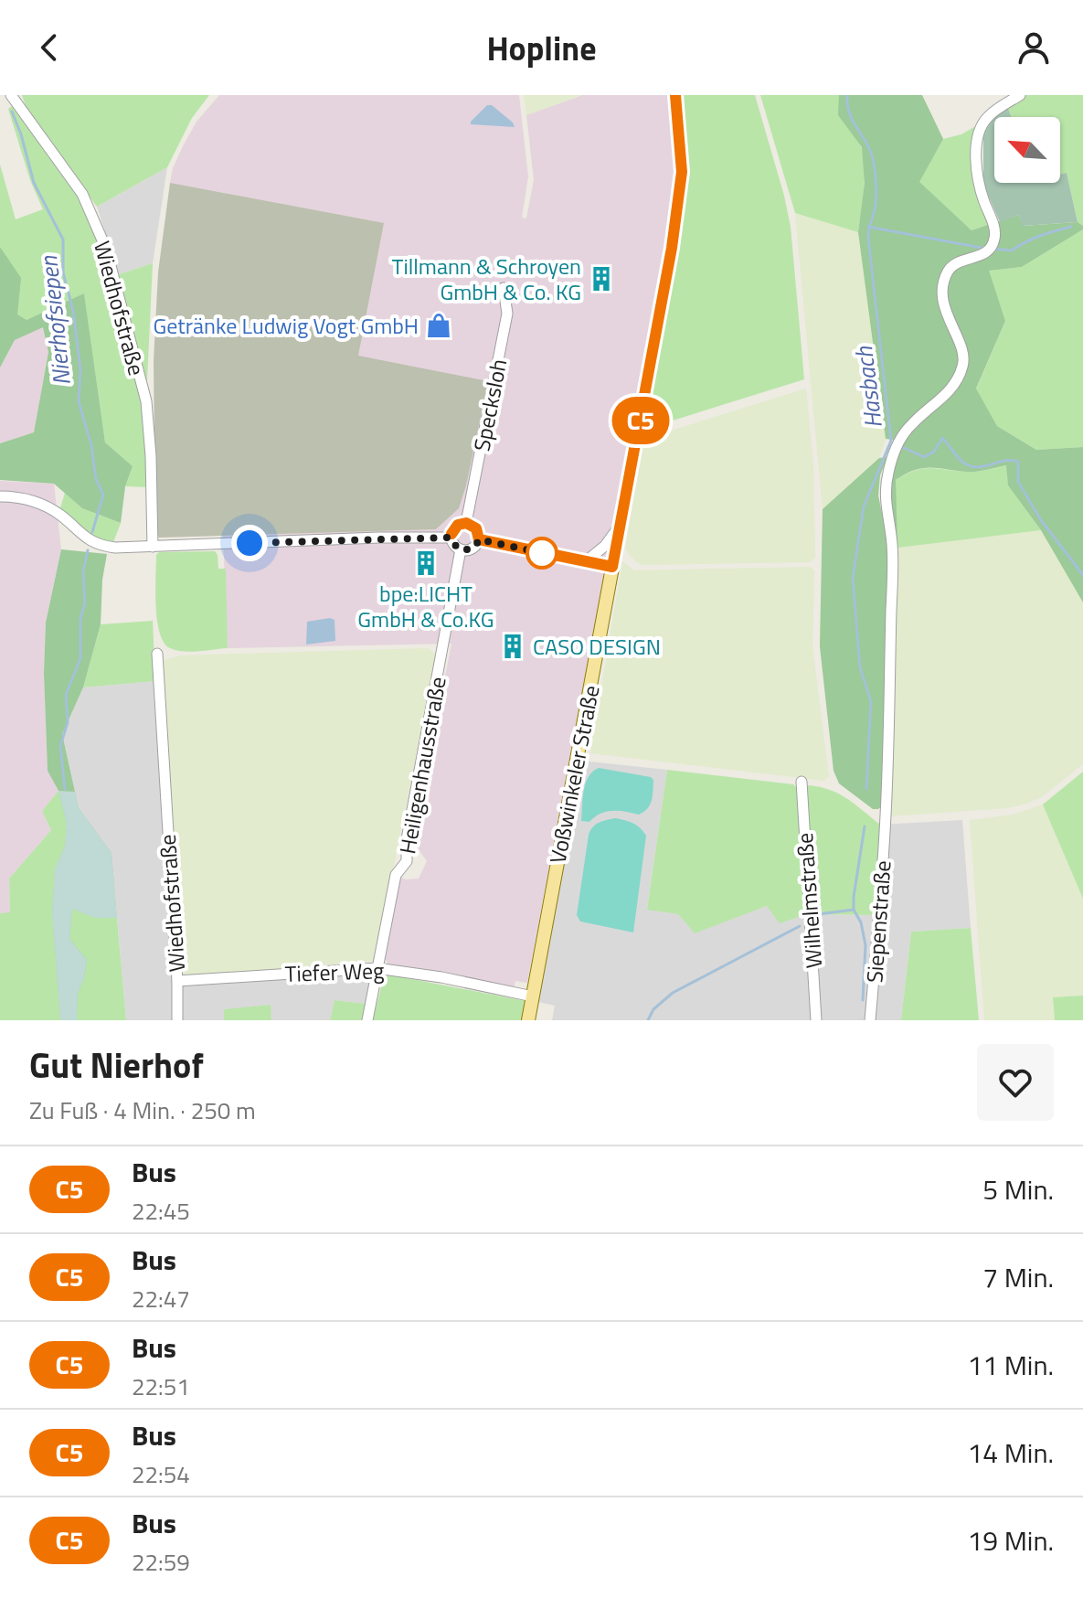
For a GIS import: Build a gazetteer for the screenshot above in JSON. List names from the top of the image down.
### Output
{
  "streets": {
    "main road": ["Voßwinkeler Straße"],
    "street": [
      "Wiedhofstraße",
      "Specksloh",
      "Heiligenhausstraße",
      "Wilhelmstraße",
      "Siepenstraße",
      "Tiefer Weg"
    ]
  },
  "crossings": [
    ["Wiedhofstraße", "Tiefer Weg"],
    ["Specksloh", "Heiligenhausstraße"],
    ["Heiligenhausstraße", "Tiefer Weg"],
    ["Voßwinkeler Straße", "Tiefer Weg"]
  ],
  "water": ["Nierhofsiepen", "Hasbach"],
  "places": {
    "building": ["Tillmann & Schroyen GmbH & Co. KG", "bpe:LICHT GmbH & Co.KG", "CASO DESIGN"],
    "shop": ["Getränke Ludwig Vogt GmbH"]
  },
  "lines": ["bus line C5"],
  "north": "top left",
  "page": {
    "header": "Hopline",
    "on_map": "C5",
    "heading": ["Gut Nierhof", "Zu Fuß · 4 Min. · 250 m"],
    "list": [
      {
        "mark": "C5",
        "name": "Bus",
        "note": "22:45",
        "value": "5 Min."
      },
      {
        "mark": "C5",
        "name": "Bus",
        "note": "22:47",
        "value": "7 Min."
      },
      {
        "mark": "C5",
        "name": "Bus",
        "note": "22:51",
        "value": "11 Min."
      },
      {
        "mark": "C5",
        "name": "Bus",
        "note": "22:54",
        "value": "14 Min."
      },
      {
        "mark": "C5",
        "name": "Bus",
        "note": "22:59",
        "value": "19 Min."
      }
    ]
  }
}
